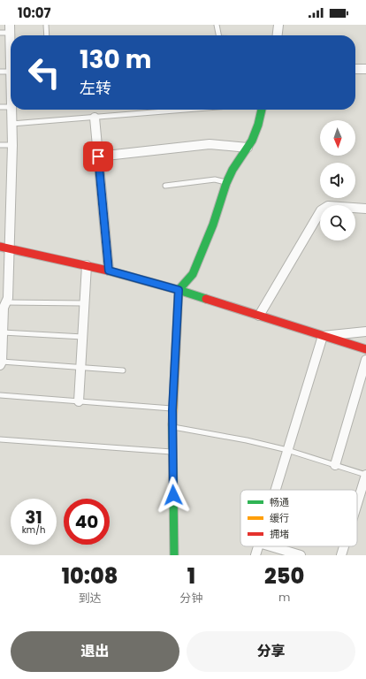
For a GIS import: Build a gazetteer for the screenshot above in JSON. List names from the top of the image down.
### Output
{
  "legend": ["畅通", "缓行", "拥堵"],
  "north": "bottom",
  "page": {
    "status": "10:07",
    "turn": ["130 m", "左转"],
    "speed": "31 km/h",
    "limit": "40",
    "eta": [
      "10:08",
      "到达",
      "1",
      "分钟",
      "250",
      "m"
    ],
    "buttons": ["退出", "分享"]
  }
}
